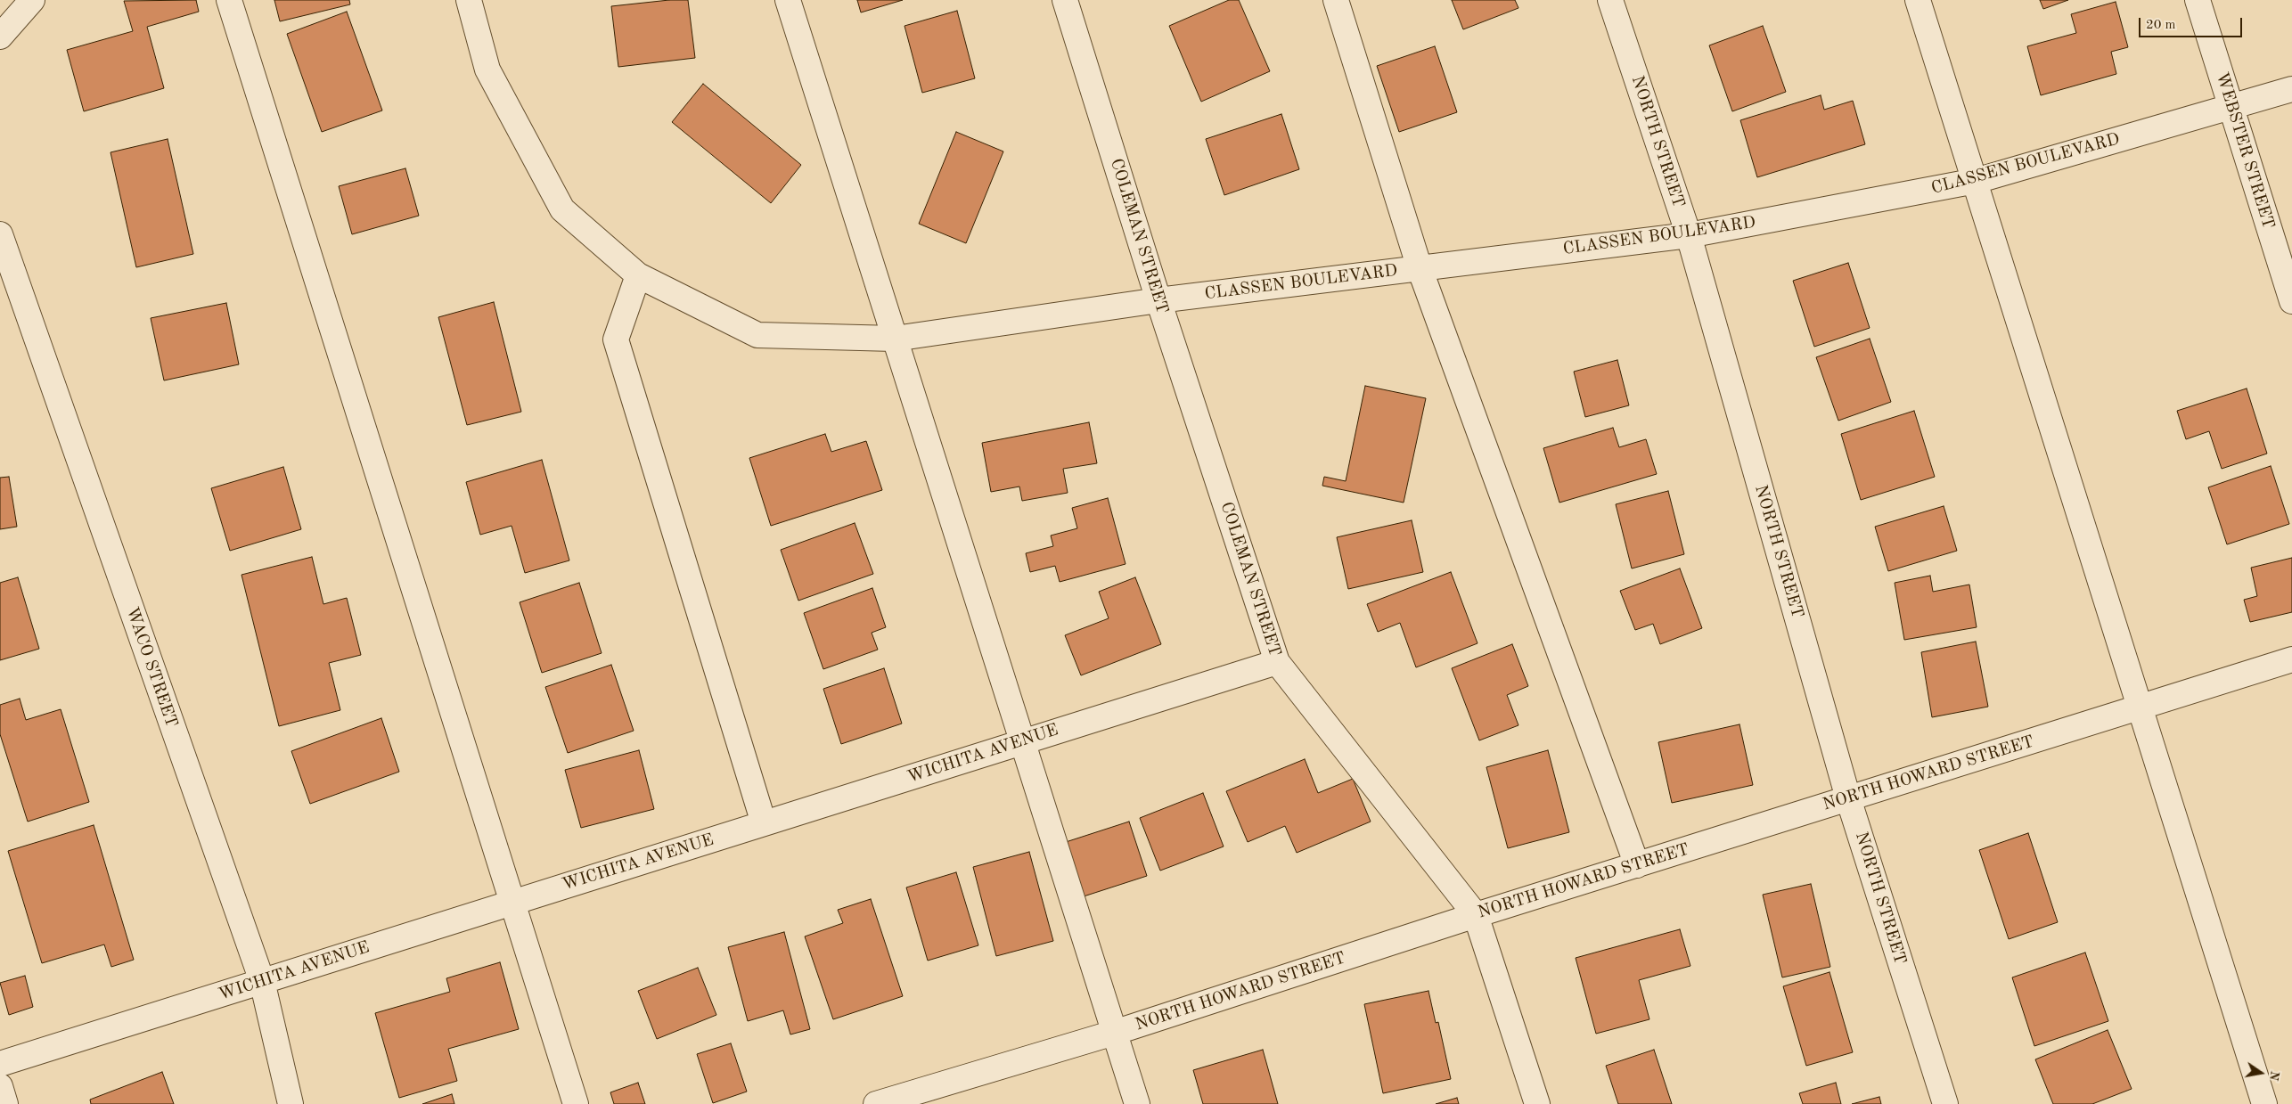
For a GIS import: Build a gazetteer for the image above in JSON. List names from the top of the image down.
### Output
{
  "streets": {
    "street": [
      "NORTH STREET",
      "WEBSTER STREET",
      "CLASSEN BOULEVARD",
      "COLEMAN STREET",
      "WACO STREET",
      "WICHITA AVENUE",
      "NORTH HOWARD STREET"
    ]
  },
  "crossings": [
    ["NORTH STREET", "CLASSEN BOULEVARD"],
    ["NORTH STREET", "NORTH HOWARD STREET"],
    ["WEBSTER STREET", "CLASSEN BOULEVARD"],
    ["CLASSEN BOULEVARD", "COLEMAN STREET"],
    ["COLEMAN STREET", "WICHITA AVENUE"],
    ["COLEMAN STREET", "NORTH HOWARD STREET"],
    ["WACO STREET", "WICHITA AVENUE"]
  ],
  "scale_bar": "20 m",
  "north": "right"
}
